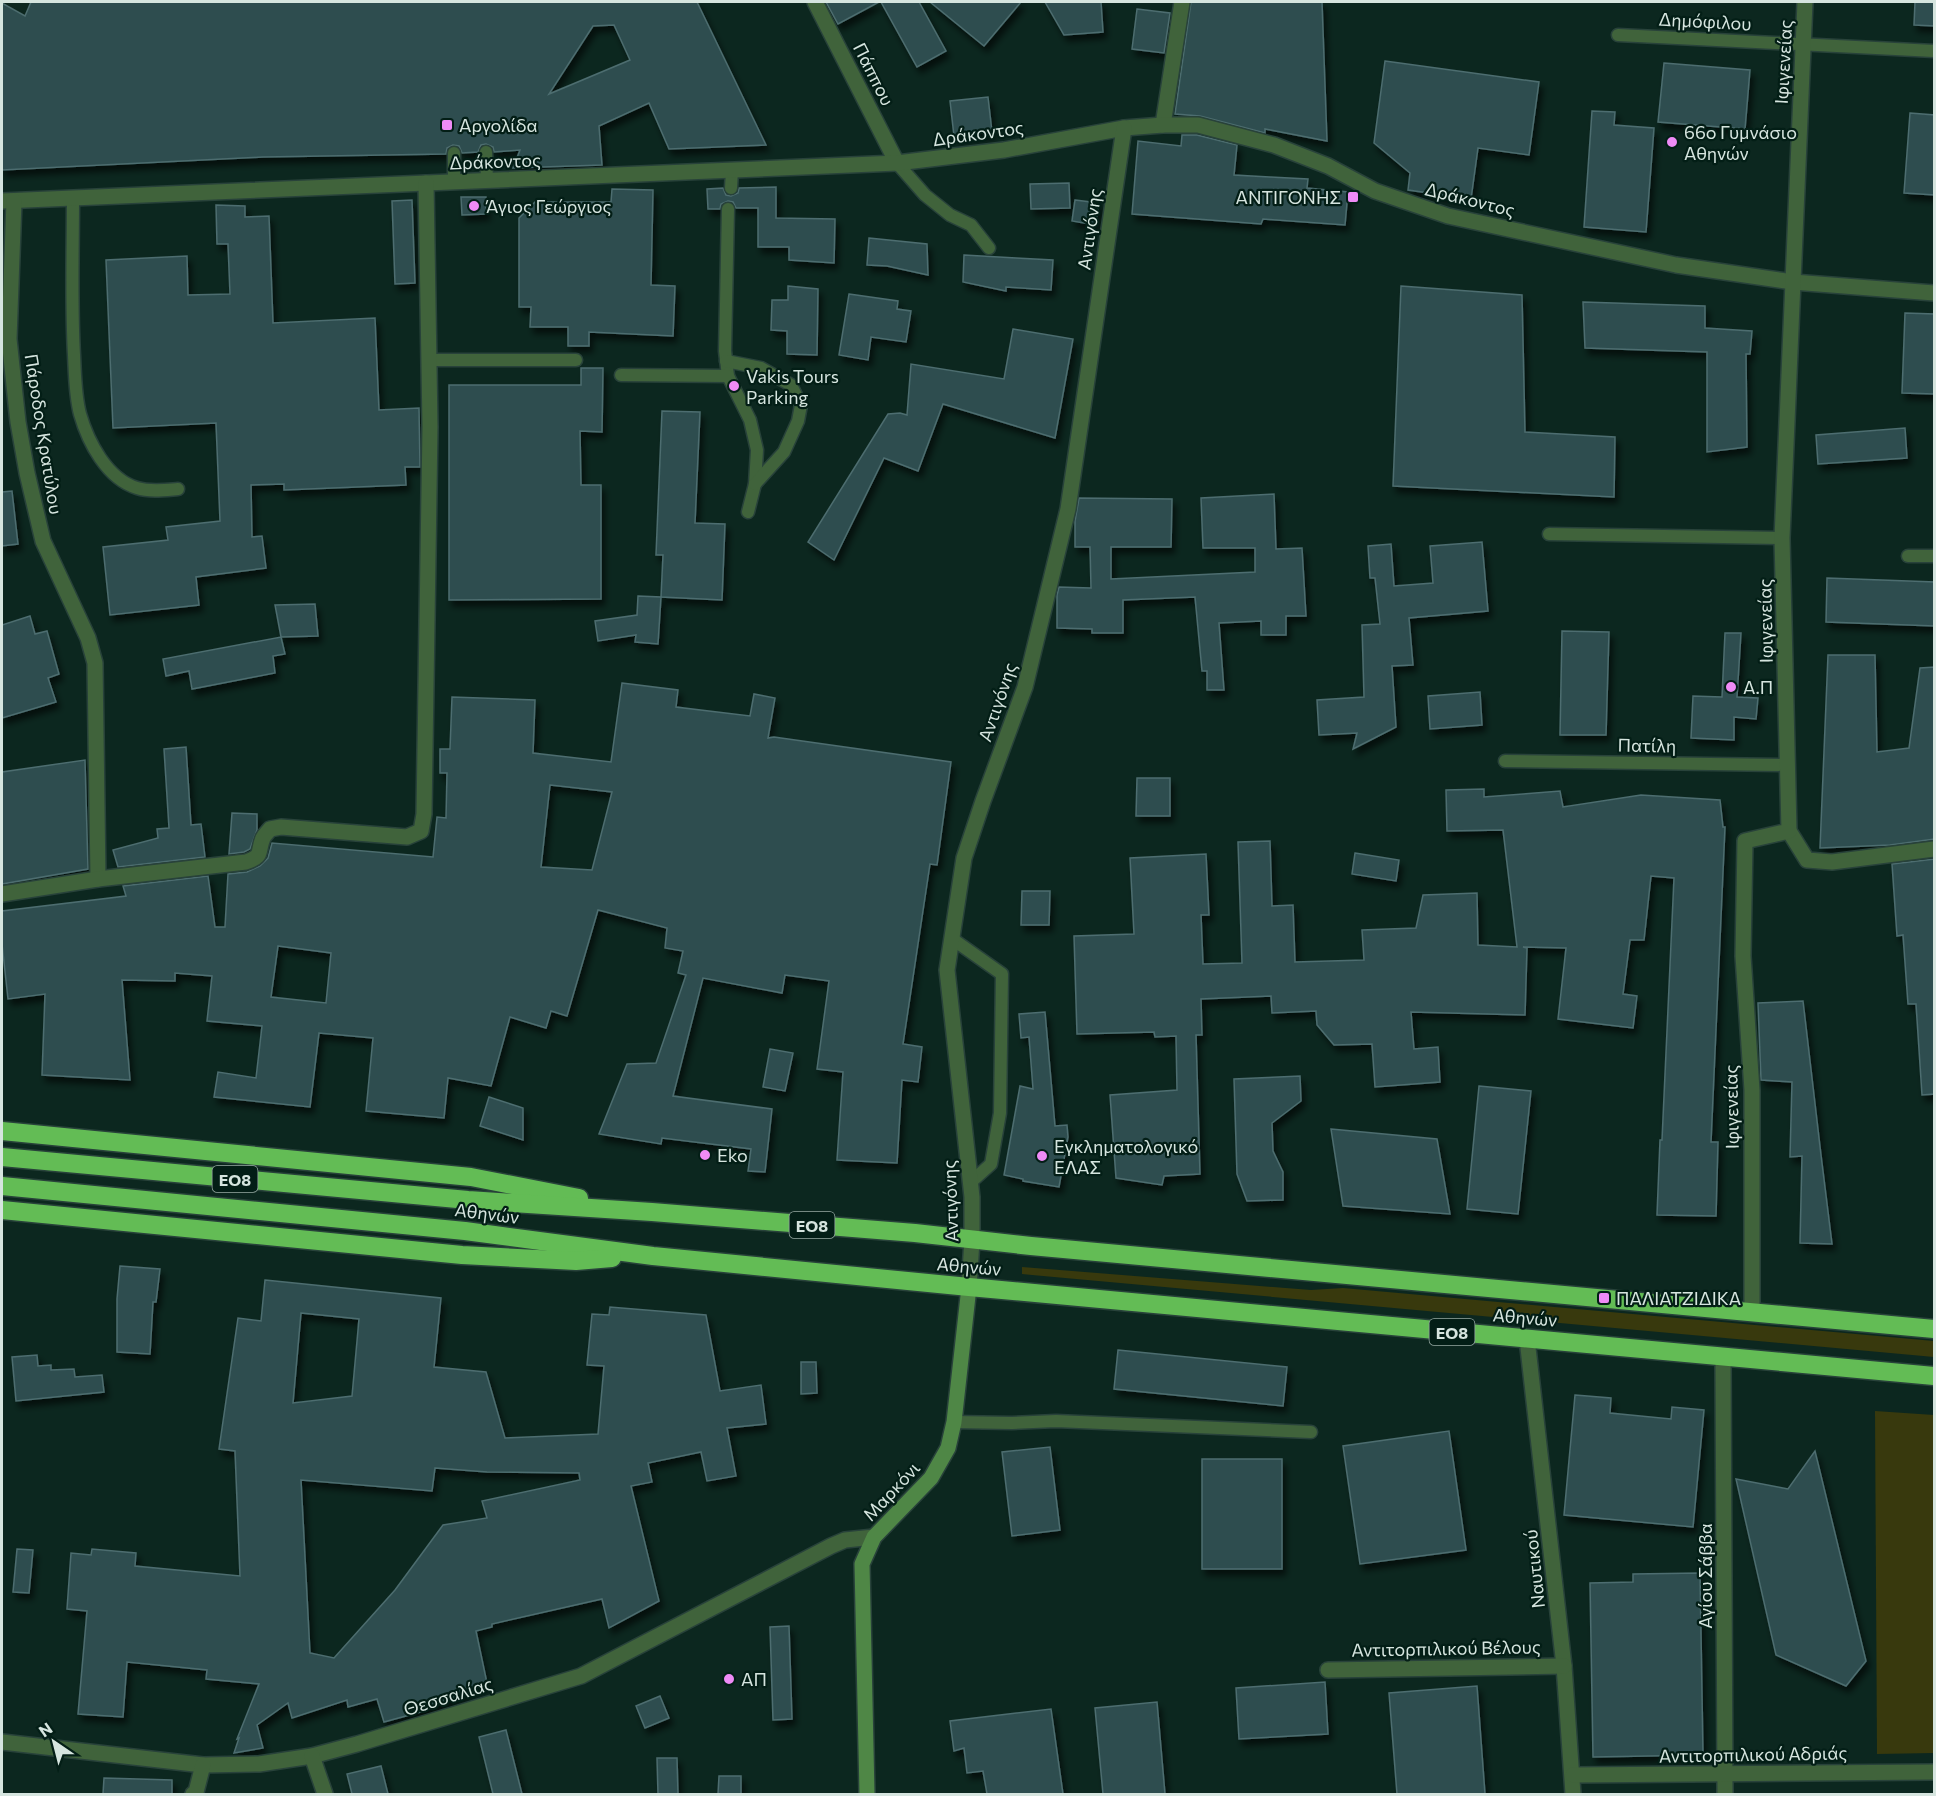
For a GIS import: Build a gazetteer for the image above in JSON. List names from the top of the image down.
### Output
{
  "streets": {
    "highway": ["ΕΟ8", "Αθηνών"],
    "street": [
      "Ιφιγενείας",
      "Πάππου",
      "Δράκοντος",
      "Αντιγόνης",
      "Πάροδος Κρατύλου",
      "Μαρκόνι",
      "Ναυτικού",
      "Αγίου Σάββα",
      "Αντιτορπιλικού Βέλους",
      "Θεσσαλίας",
      "Αντιτορπιλικού Αδριάς"
    ],
    "lane": ["Δημόφιλου", "Πατίλη"]
  },
  "crossings": [
    ["Δημόφιλου", "Ιφιγενείας"],
    ["Ιφιγενείας", "Δράκοντος"],
    ["Ιφιγενείας", "Πατίλη"],
    ["Ιφιγενείας", "Αθηνών"],
    ["Πάππου", "Δράκοντος"],
    ["Δράκοντος", "Αντιγόνης"],
    ["Δράκοντος", "Πάροδος Κρατύλου"],
    ["Αντιγόνης", "Αθηνών"],
    ["Αντιγόνης", "Μαρκόνι"],
    ["Αθηνών", "Μαρκόνι"],
    ["Αθηνών", "Ναυτικού"],
    ["Αθηνών", "Αγίου Σάββα"],
    ["Μαρκόνι", "Θεσσαλίας"],
    ["Ναυτικού", "Αντιτορπιλικού Βέλους"],
    ["Ναυτικού", "Αντιτορπιλικού Αδριάς"],
    ["Αγίου Σάββα", "Αντιτορπιλικού Αδριάς"]
  ],
  "places": {
    "transit": ["Αργολίδα", "ΑΝΤΙΓΟΝΗΣ", "ΠΑΛΙΑΤΖΙΔΙΚΑ"],
    "other": [
      "66ο Γυμνάσιο Αθηνών",
      "Άγιος Γεώργιος",
      "Vakis Tours Parking",
      "Α.Π",
      "Eko",
      "Εγκληματολογικό ΕΛΑΣ",
      "ΑΠ"
    ]
  },
  "north": "top left"
}
